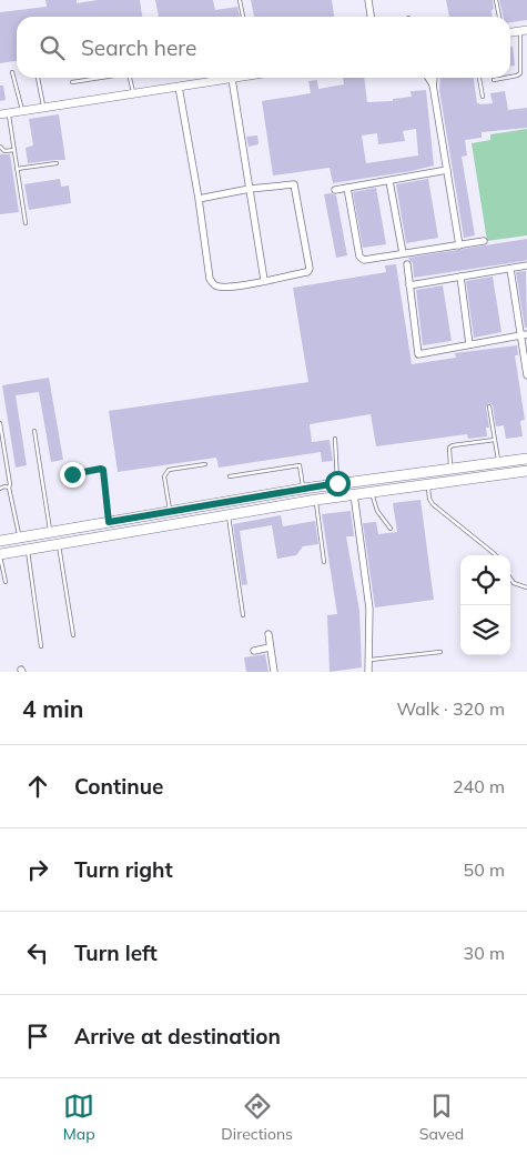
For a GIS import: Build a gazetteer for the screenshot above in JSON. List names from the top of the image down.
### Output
{
  "page": {
    "search": "Search here",
    "heading": ["4 min", "Walk · 320 m"],
    "list": [
      ["Continue", "240 m"],
      ["Turn right", "50 m"],
      ["Turn left", "30 m"],
      "Arrive at destination"
    ],
    "nav": ["Map", "Directions", "Saved"]
  }
}
